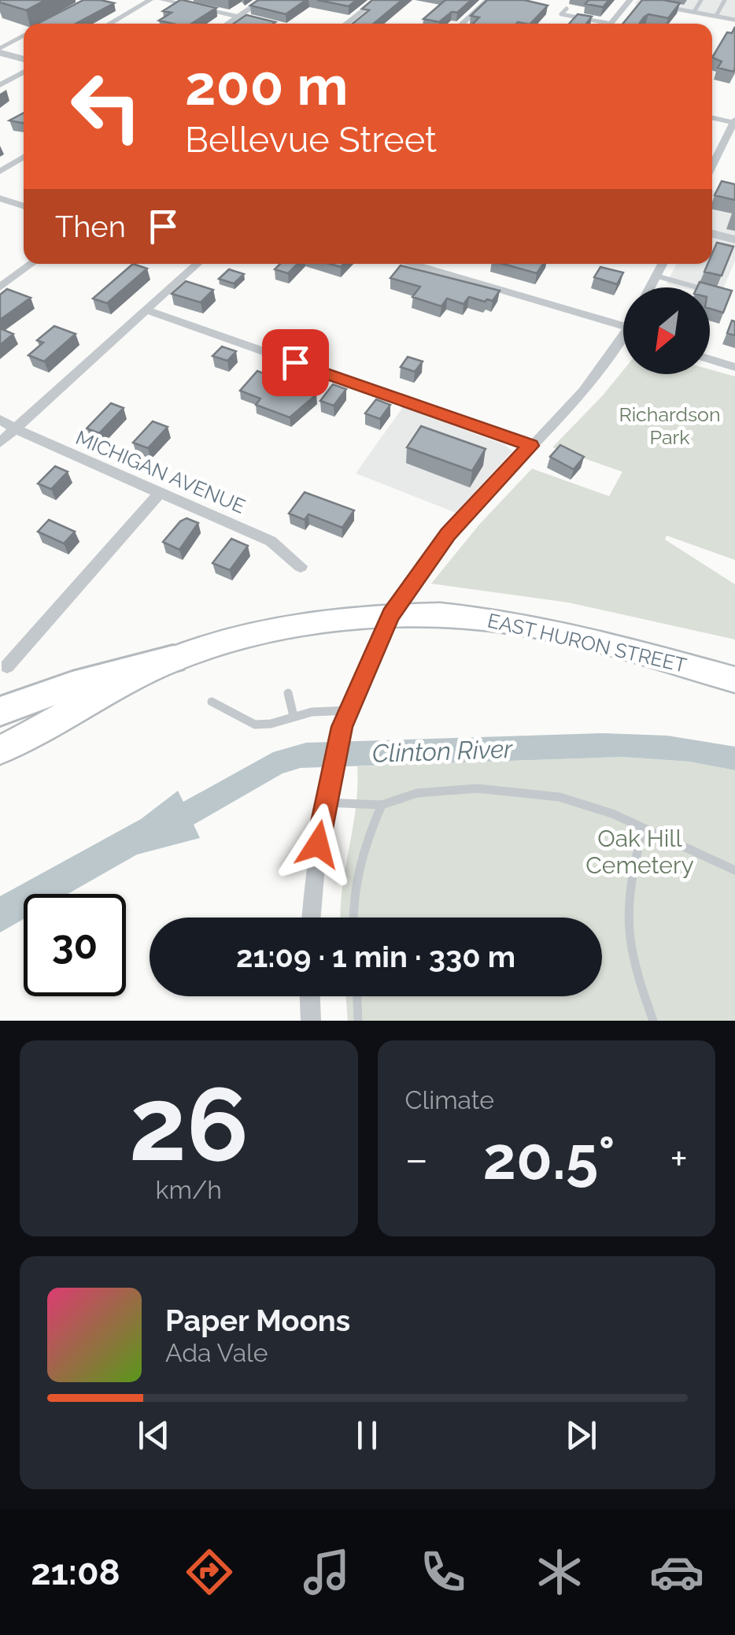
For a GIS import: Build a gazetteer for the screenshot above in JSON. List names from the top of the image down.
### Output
{
  "streets": {
    "highway": ["EAST HURON STREET"],
    "street": ["MICHIGAN AVENUE"]
  },
  "water": ["Clinton River"],
  "parks": ["Richardson Park", "Oak Hill Cemetery"],
  "north": "bottom left",
  "page": {
    "turn": ["200 m", "Bellevue Street"],
    "then": "Then",
    "limit": "30",
    "trip": "21:09 · 1 min · 330 m",
    "tile": [
      ["26", "km/h"],
      "Climate"
    ],
    "heat": ["−", "20.5°", "+"],
    "song": ["Paper Moons", "Ada Vale"],
    "tabs": "21:08"
  }
}
